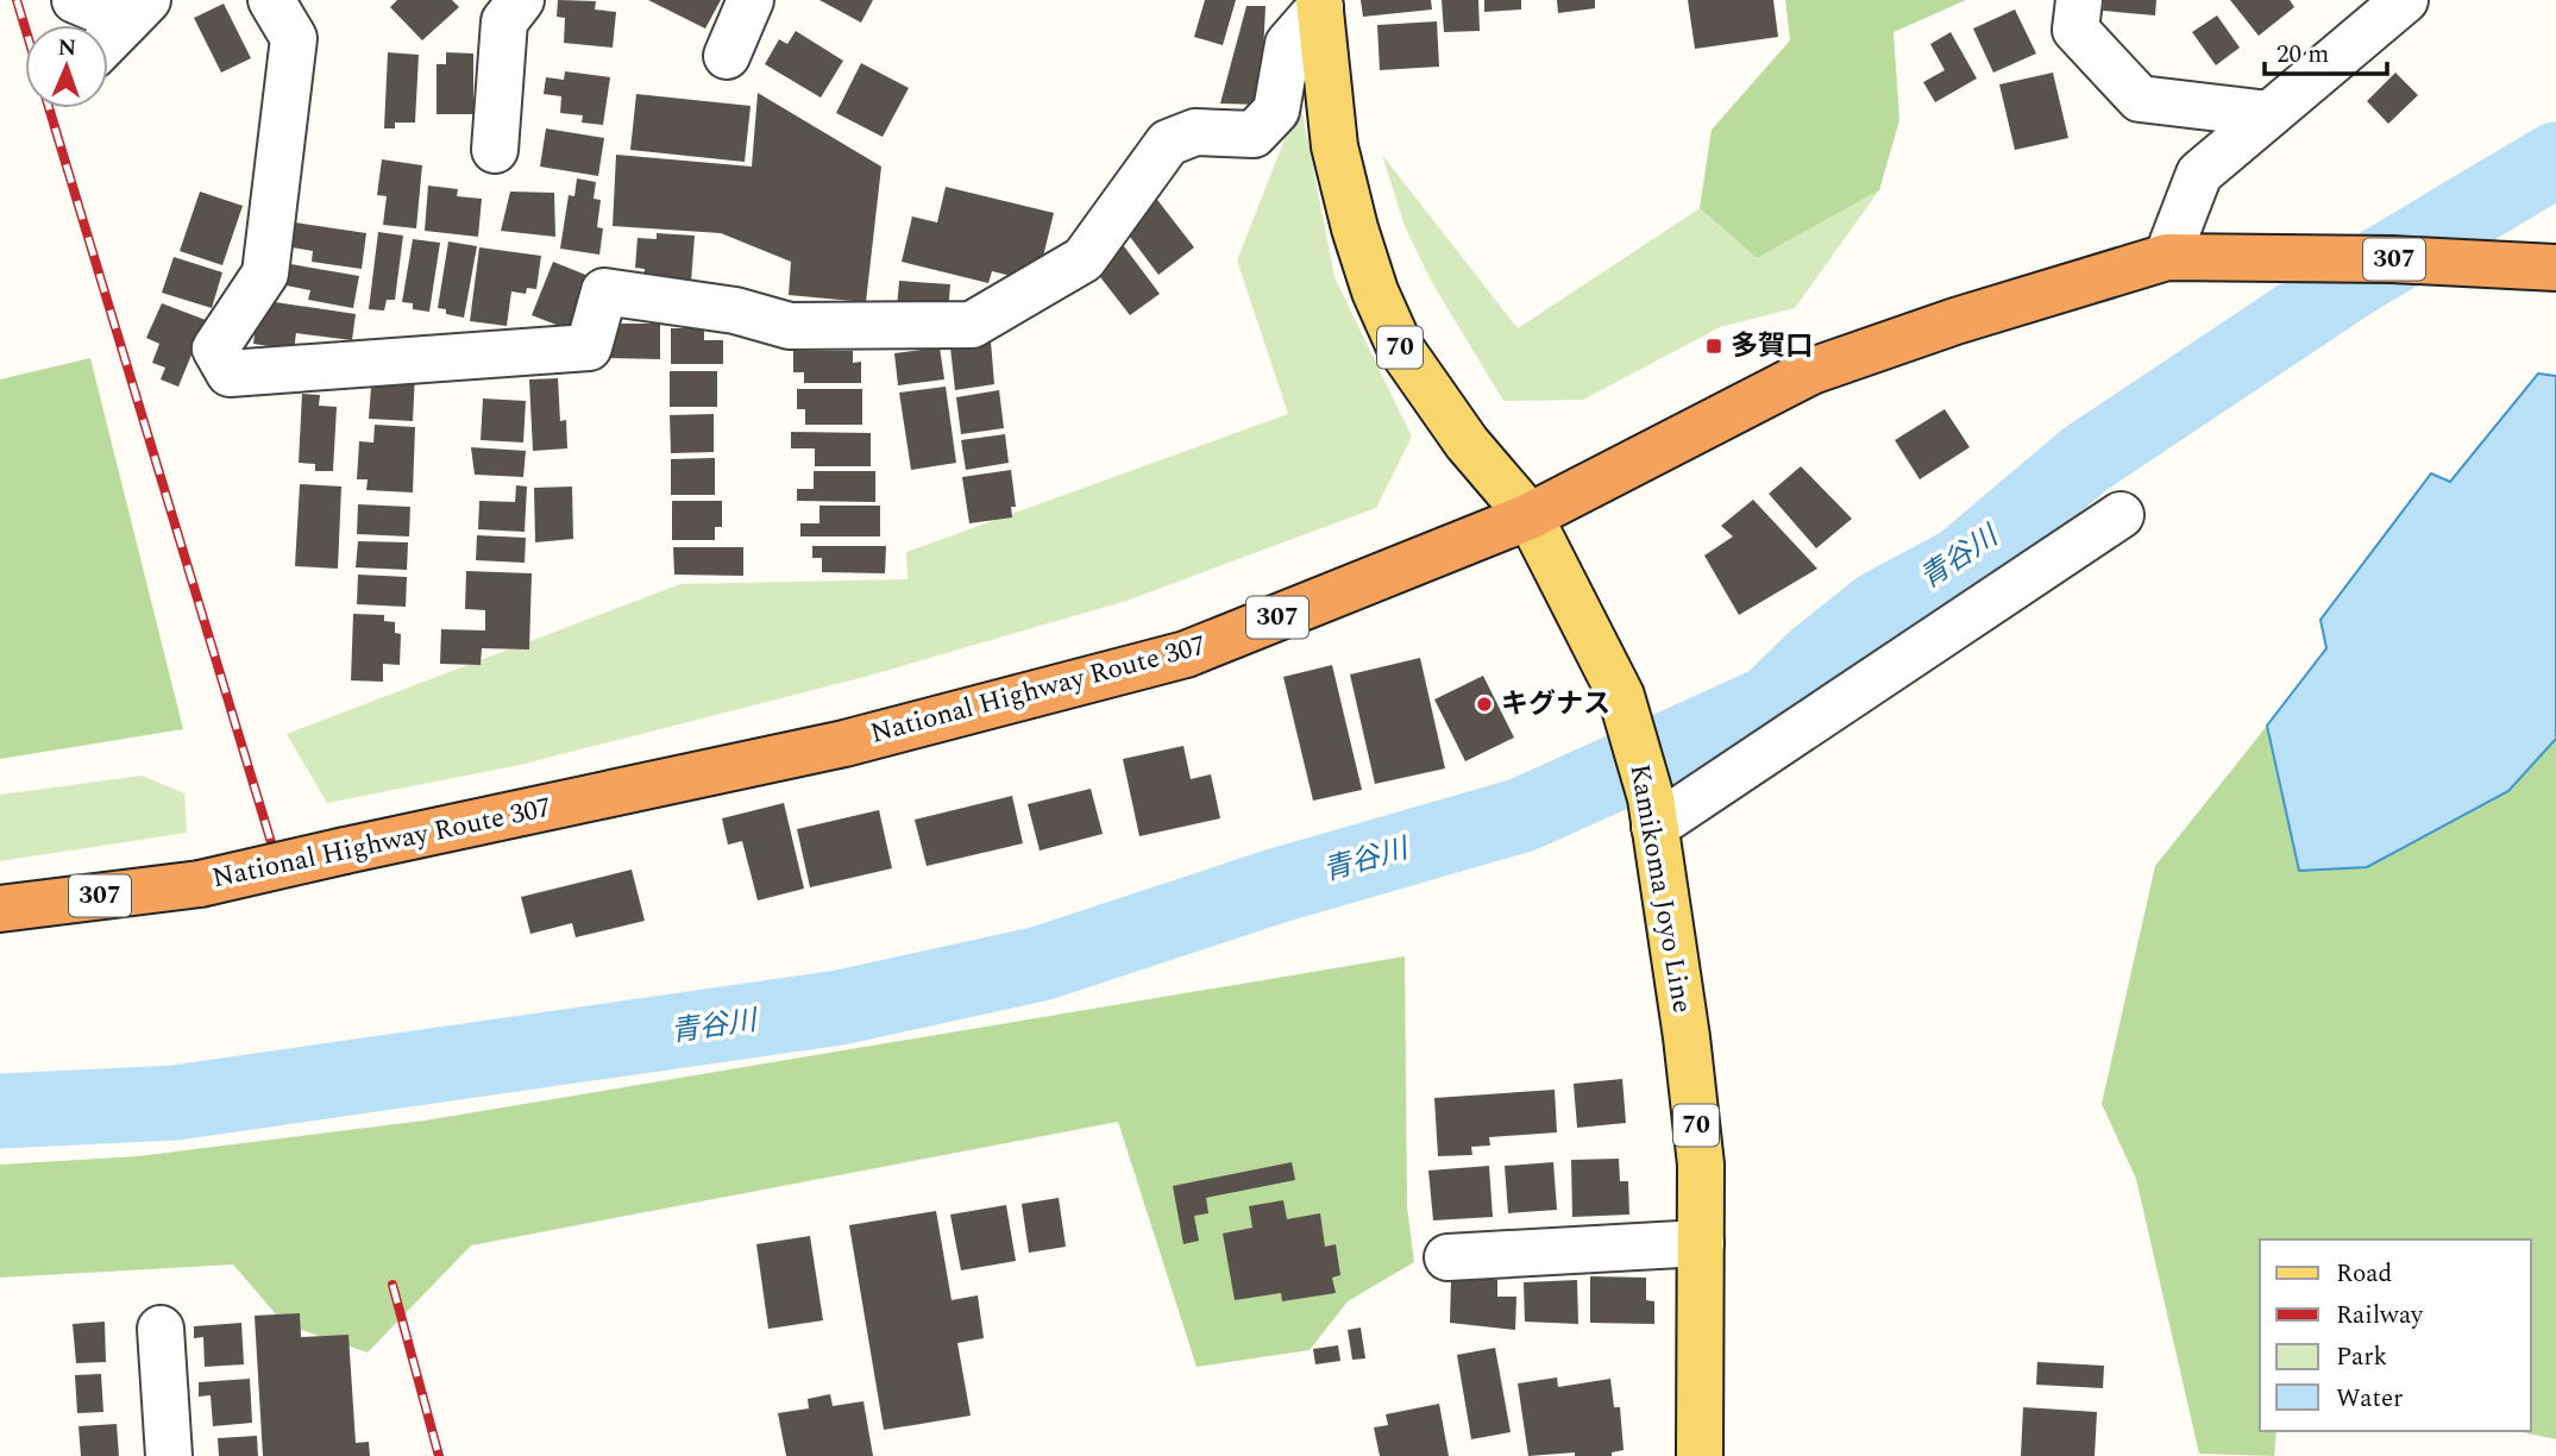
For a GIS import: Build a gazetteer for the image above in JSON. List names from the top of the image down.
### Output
{
  "streets": {
    "highway": ["307", "National Highway Route 307"],
    "main road": ["70", "Kamikoma Joyo Line"]
  },
  "crossings": [
    ["307", "National Highway Route 307"],
    ["National Highway Route 307", "Kamikoma Joyo Line"]
  ],
  "water": ["青谷川"],
  "places": {
    "transit": ["多賀口"],
    "other": ["キグナス"]
  },
  "legend": [
    "Road",
    "Railway",
    "Park",
    "Water"
  ],
  "scale_bar": "20 m",
  "north": "top"
}
